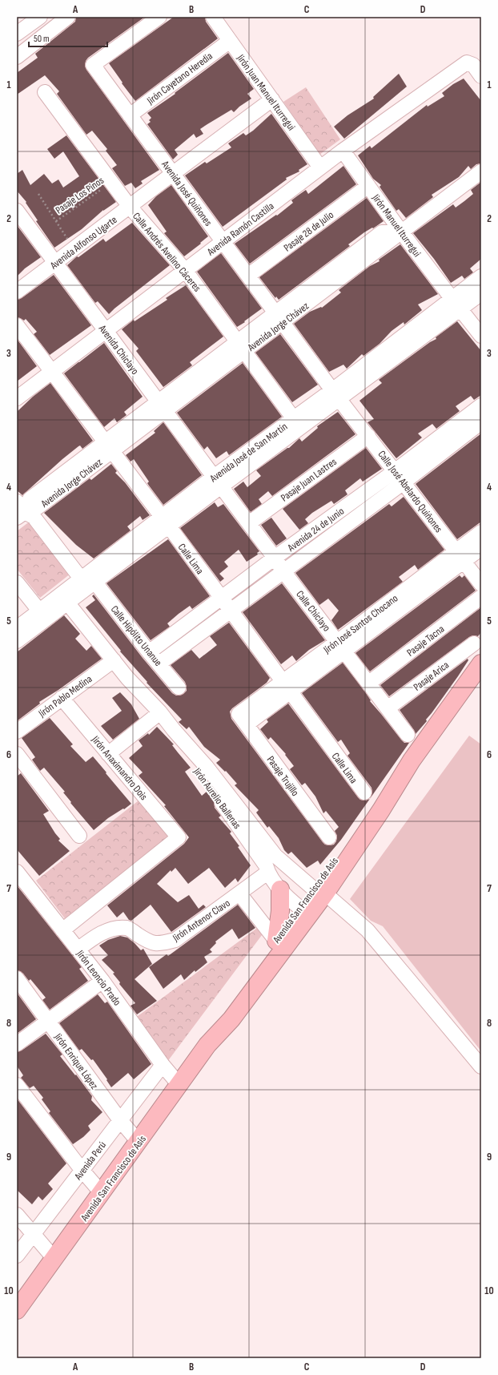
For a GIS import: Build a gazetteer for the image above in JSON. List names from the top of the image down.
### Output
{
  "streets": {
    "highway": ["Avenida San Francisco de Asís"],
    "street": [
      "Jirón Cayetano Heredia",
      "Jirón Juan Manuel Iturregui",
      "Avenida José Quiñones",
      "Jirón Manuel Iturregui",
      "Avenida Ramón Castilla",
      "Pasaje 28 de Julio",
      "Avenida Alfonso Ugarte",
      "Calle Andrés Avelino Cáceres",
      "Avenida Jorge Chávez",
      "Avenida Chiclayo",
      "Avenida José de San Martín",
      "Pasaje Juan Lastres",
      "Calle José Abelardo Quiñones",
      "Avenida 24 de Junio",
      "Calle Lima",
      "Calle Chiclayo",
      "Jirón José Santos Chocano",
      "Calle Hipólito Unanue",
      "Pasaje Tacna",
      "Pasaje Arica",
      "Jirón Pablo Medina",
      "Jirón Anaximandro Dois",
      "Pasaje Trujillo",
      "Jirón Aurelio Ballenas",
      "Jirón Antenor Clavo",
      "Jirón Leoncio Prado",
      "Jirón Enrique López",
      "Avenida Perú"
    ],
    "path": ["Pasaje Los Pinos"]
  },
  "crossings": [
    ["Jirón Cayetano Heredia", "Jirón Juan Manuel Iturregui"],
    ["Jirón Cayetano Heredia", "Avenida José Quiñones"],
    ["Jirón Juan Manuel Iturregui", "Avenida Ramón Castilla"],
    ["Jirón Juan Manuel Iturregui", "Avenida Alfonso Ugarte"],
    ["Avenida José Quiñones", "Avenida Ramón Castilla"],
    ["Avenida José Quiñones", "Pasaje 28 de Julio"],
    ["Avenida José Quiñones", "Avenida Alfonso Ugarte"],
    ["Avenida José Quiñones", "Avenida Jorge Chávez"],
    ["Avenida José Quiñones", "Avenida José de San Martín"],
    ["Avenida José Quiñones", "Calle José Abelardo Quiñones"],
    ["Pasaje Los Pinos", "Calle Andrés Avelino Cáceres"],
    ["Jirón Manuel Iturregui", "Avenida Ramón Castilla"],
    ["Jirón Manuel Iturregui", "Pasaje 28 de Julio"],
    ["Jirón Manuel Iturregui", "Avenida Jorge Chávez"],
    ["Jirón Manuel Iturregui", "Avenida José de San Martín"],
    ["Avenida Ramón Castilla", "Calle Andrés Avelino Cáceres"],
    ["Avenida Ramón Castilla", "Avenida Chiclayo"],
    ["Avenida Ramón Castilla", "Calle Lima"],
    ["Avenida Alfonso Ugarte", "Calle Andrés Avelino Cáceres"],
    ["Avenida Alfonso Ugarte", "Avenida Chiclayo"],
    ["Calle Andrés Avelino Cáceres", "Avenida Jorge Chávez"],
    ["Calle Andrés Avelino Cáceres", "Avenida José de San Martín"],
    ["Avenida Jorge Chávez", "Avenida Chiclayo"],
    ["Avenida Jorge Chávez", "Calle Lima"],
    ["Avenida Jorge Chávez", "Calle Hipólito Unanue"],
    ["Avenida Chiclayo", "Avenida José de San Martín"],
    ["Avenida Chiclayo", "Calle Chiclayo"],
    ["Avenida José de San Martín", "Calle José Abelardo Quiñones"],
    ["Avenida José de San Martín", "Calle Lima"],
    ["Avenida José de San Martín", "Calle Chiclayo"],
    ["Avenida José de San Martín", "Calle Hipólito Unanue"],
    ["Avenida José de San Martín", "Jirón Aurelio Ballenas"],
    ["Pasaje Juan Lastres", "Calle José Abelardo Quiñones"],
    ["Pasaje Juan Lastres", "Calle Chiclayo"],
    ["Calle José Abelardo Quiñones", "Avenida 24 de Junio"],
    ["Calle José Abelardo Quiñones", "Jirón José Santos Chocano"],
    ["Avenida 24 de Junio", "Calle Lima"],
    ["Avenida 24 de Junio", "Calle Chiclayo"],
    ["Avenida 24 de Junio", "Calle Hipólito Unanue"],
    ["Calle Lima", "Jirón José Santos Chocano"],
    ["Calle Chiclayo", "Jirón José Santos Chocano"],
    ["Calle Chiclayo", "Pasaje Tacna"],
    ["Calle Chiclayo", "Pasaje Arica"],
    ["Jirón José Santos Chocano", "Pasaje Trujillo"],
    ["Jirón Pablo Medina", "Jirón Anaximandro Dois"],
    ["Jirón Pablo Medina", "Jirón Aurelio Ballenas"],
    ["Jirón Anaximandro Dois", "Jirón Leoncio Prado"],
    ["Jirón Aurelio Ballenas", "Avenida San Francisco de Asís"],
    ["Jirón Aurelio Ballenas", "Jirón Antenor Clavo"],
    ["Avenida San Francisco de Asís", "Jirón Leoncio Prado"],
    ["Avenida San Francisco de Asís", "Jirón Enrique López"],
    ["Jirón Antenor Clavo", "Jirón Leoncio Prado"],
    ["Jirón Leoncio Prado", "Avenida Perú"],
    ["Jirón Enrique López", "Avenida Perú"]
  ],
  "scale_bar": "50 m",
  "grid": {
    "columns": [
      "A",
      "B",
      "C",
      "D"
    ],
    "rows": [
      "1",
      "2",
      "3",
      "4",
      "5",
      "6",
      "7",
      "8",
      "9",
      "10"
    ]
  }
}
